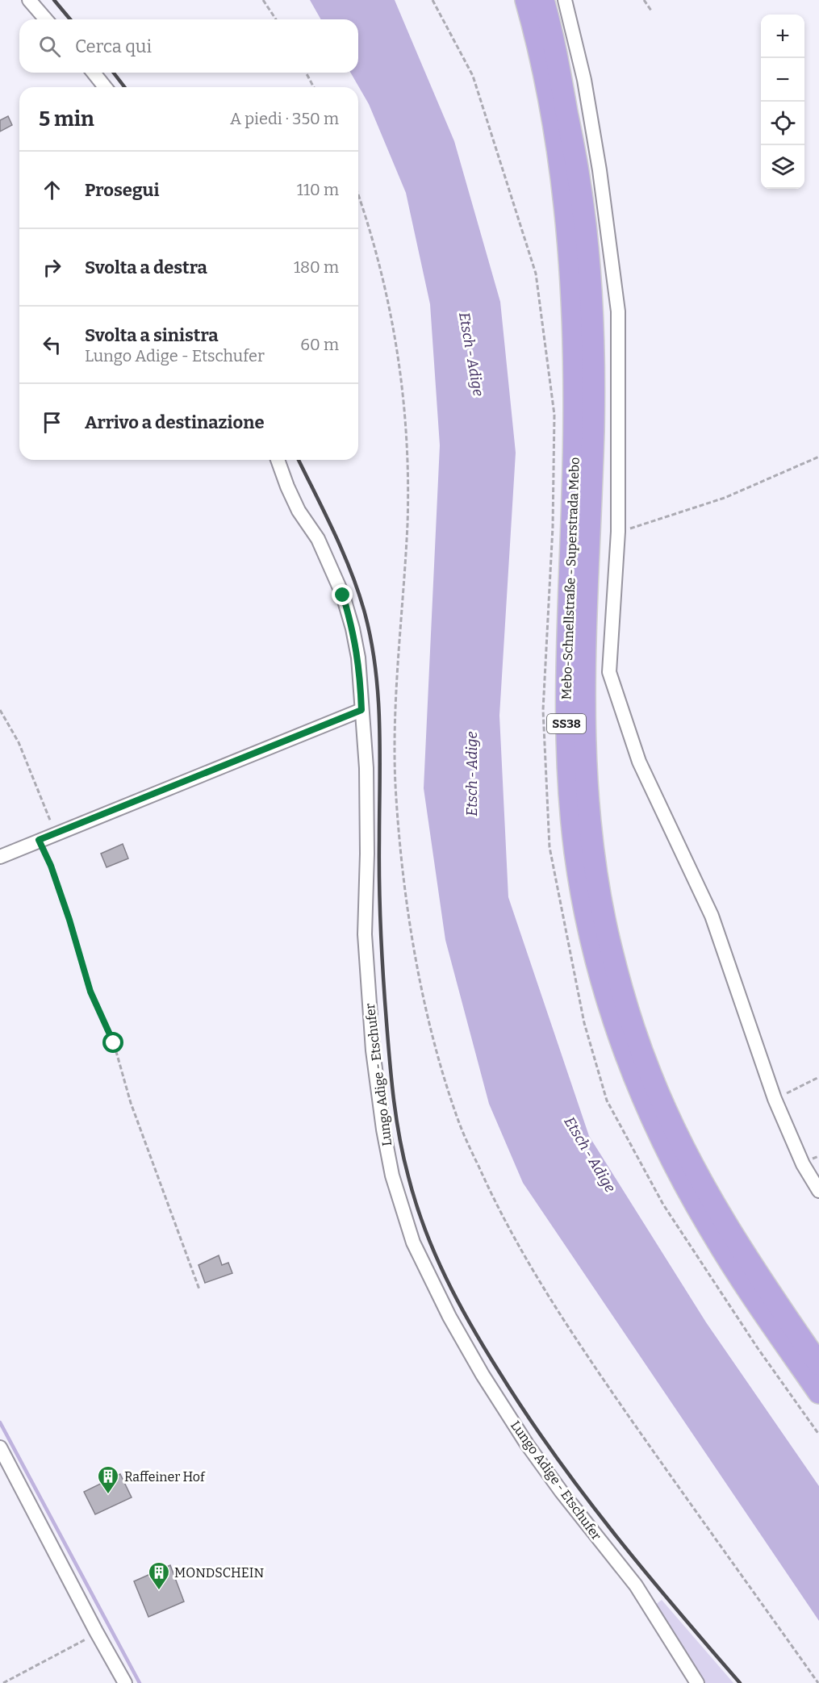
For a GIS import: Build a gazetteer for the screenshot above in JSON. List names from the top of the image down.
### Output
{
  "streets": {
    "highway": ["Mebo-Schnellstraße - Superstrada Mebo", "SS38"],
    "street": ["Lungo Adige - Etschufer"]
  },
  "water": ["Etsch - Adige"],
  "places": {
    "building": ["Raffeiner Hof", "MONDSCHEIN"]
  },
  "page": {
    "map_buttons": ["+", "−"],
    "search": "Cerca qui",
    "heading": ["5 min", "A piedi · 350 m"],
    "list": [
      ["Prosegui", "110 m"],
      ["Svolta a destra", "180 m"],
      ["Svolta a sinistra", "Lungo Adige - Etschufer", "60 m"],
      "Arrivo a destinazione"
    ]
  }
}
